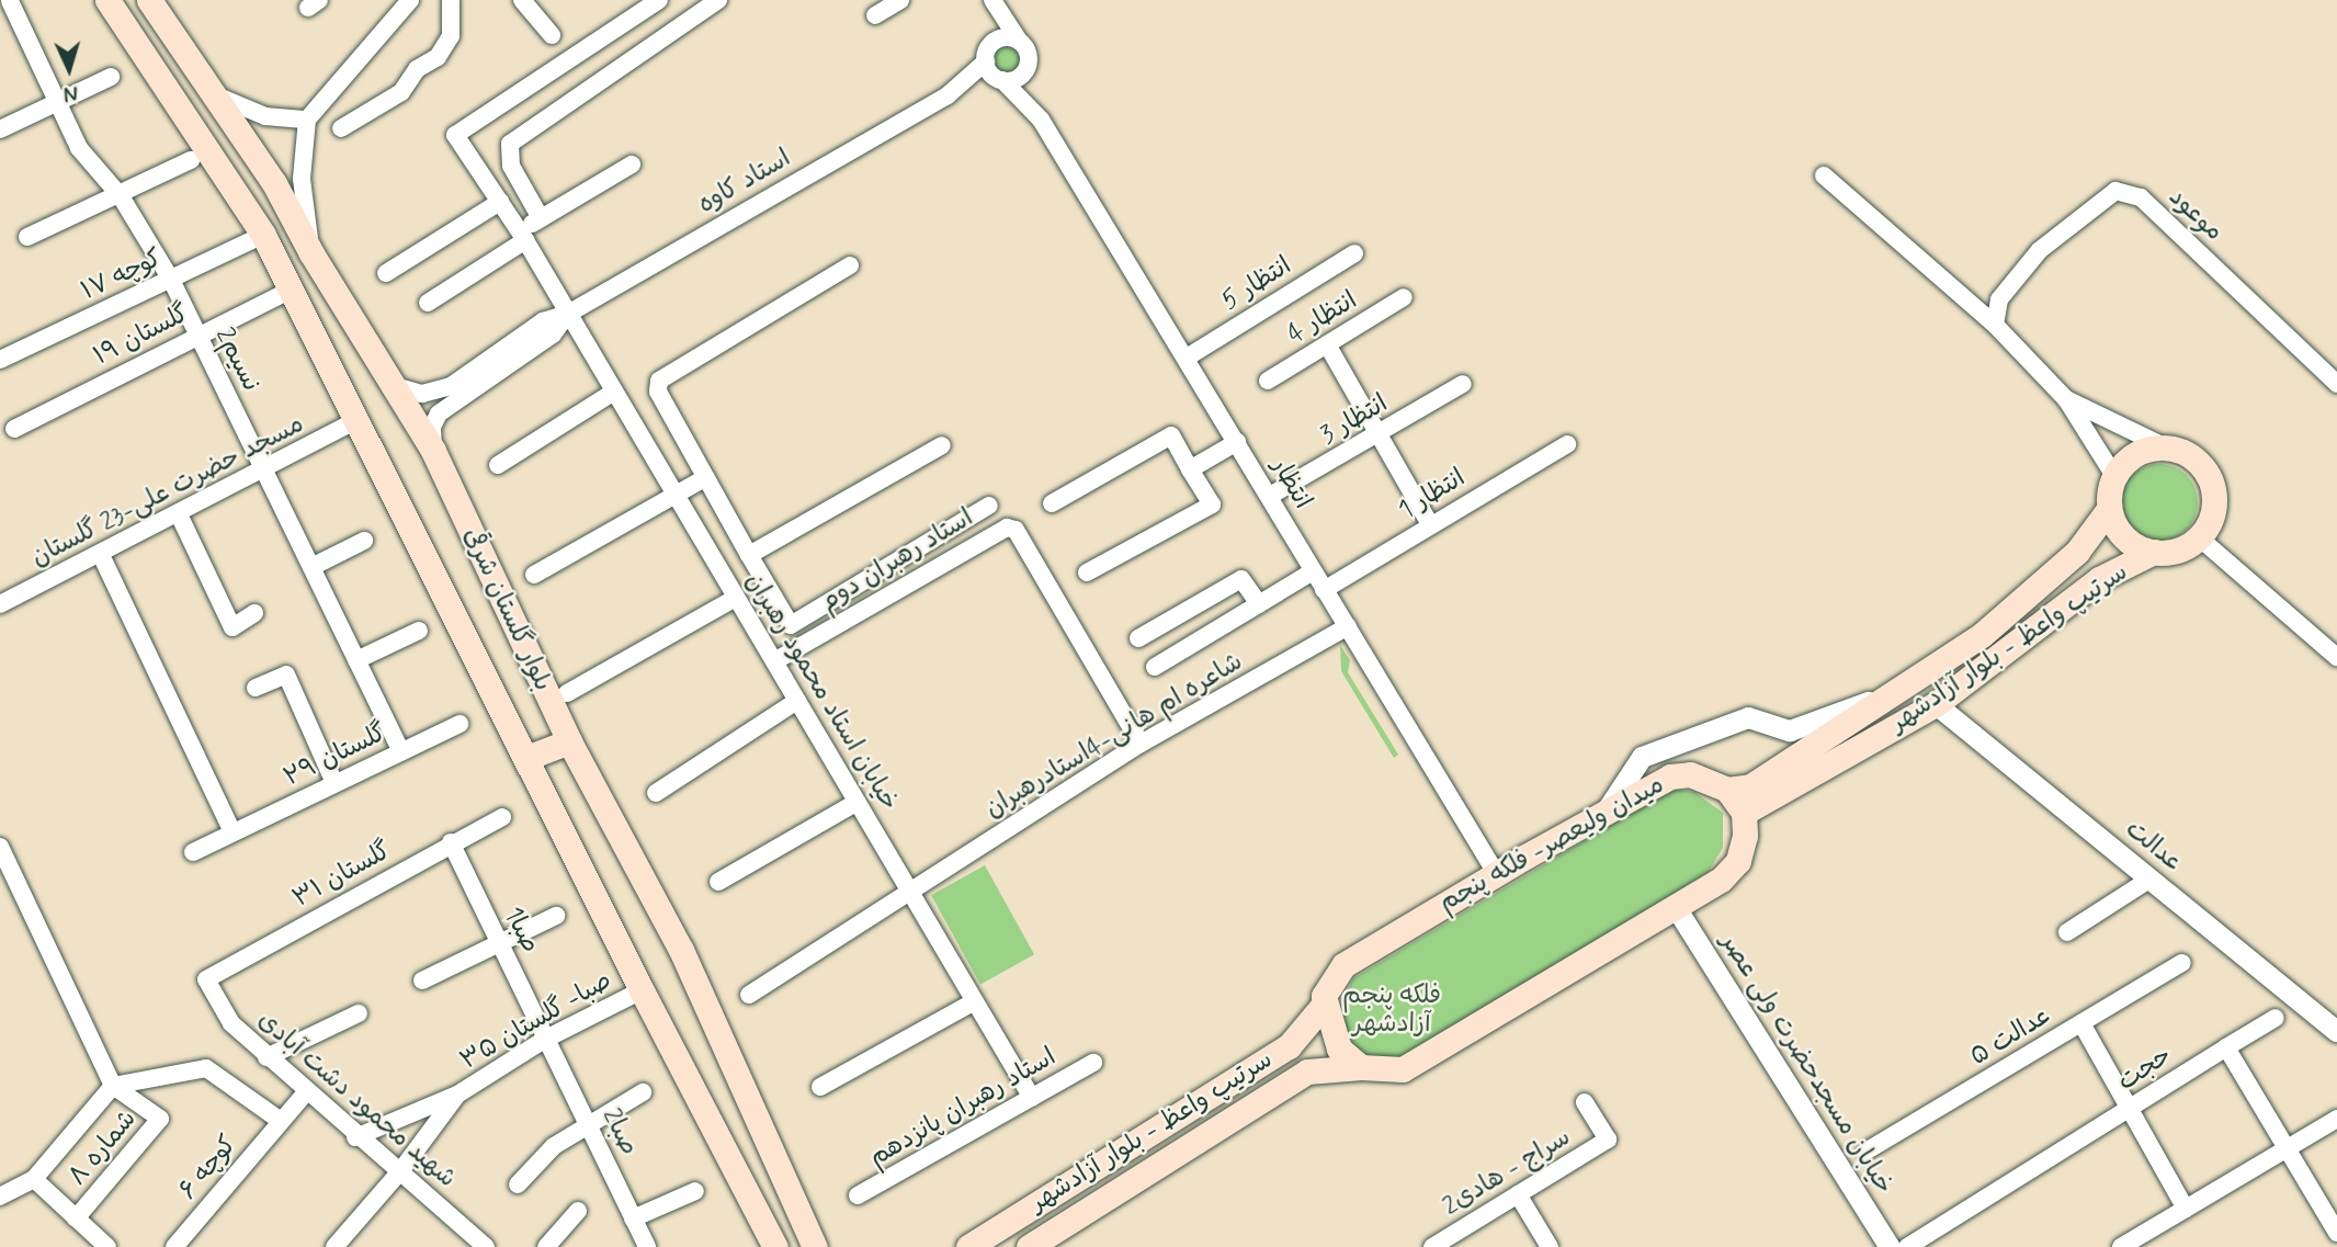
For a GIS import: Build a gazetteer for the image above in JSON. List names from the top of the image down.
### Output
{
  "streets": {
    "main road": ["بلوار گلستان شرقی", "سرتیپ واعظ - بلوار آزادشهر", "میدان ولیعصر- فلکه پنجم"],
    "street": [
      "استاد کاوه",
      "موعود",
      "کوچه ۱۷",
      "انتظار 5",
      "انتظار 4",
      "گلستان ۱۹",
      "نسیم2",
      "انتظار 3",
      "انتظار",
      "مسجد حضرت علی-23 گلستان",
      "انتظار 1",
      "استاد رهبران دوم",
      "خیابان استاد محمود رهبران",
      "شاعره ام هانی-4استادرهبران",
      "گلستان ۲۹",
      "عدالت",
      "گلستان ۳۱",
      "صبا1",
      "صبا- گلستان ۳۵",
      "عدالت ۵",
      "خیابان مسجدحضرت ولی عصر",
      "حجت",
      "شهید محمود دشت آبادی",
      "استاد رهبران پانزدهم",
      "صبا2",
      "شماره ۸",
      "کوچه ۶",
      "سراج - هادی2"
    ]
  },
  "crossings": [
    ["استاد کاوه", "بلوار گلستان شرقی"],
    ["استاد کاوه", "خیابان استاد محمود رهبران"],
    ["کوچه ۱۷", "نسیم2"],
    ["کوچه ۱۷", "بلوار گلستان شرقی"],
    ["انتظار 5", "انتظار"],
    ["گلستان ۱۹", "نسیم2"],
    ["گلستان ۱۹", "بلوار گلستان شرقی"],
    ["نسیم2", "مسجد حضرت علی-23 گلستان"],
    ["نسیم2", "گلستان ۲۹"],
    ["انتظار 3", "انتظار"],
    ["انتظار", "انتظار 1"],
    ["انتظار", "شاعره ام هانی-4استادرهبران"],
    ["انتظار", "میدان ولیعصر- فلکه پنجم"],
    ["مسجد حضرت علی-23 گلستان", "بلوار گلستان شرقی"],
    ["استاد رهبران دوم", "خیابان استاد محمود رهبران"],
    ["استاد رهبران دوم", "شاعره ام هانی-4استادرهبران"],
    ["بلوار گلستان شرقی", "صبا- گلستان ۳۵"],
    ["سرتیپ واعظ - بلوار آزادشهر", "میدان ولیعصر- فلکه پنجم"],
    ["سرتیپ واعظ - بلوار آزادشهر", "عدالت"],
    ["خیابان استاد محمود رهبران", "شاعره ام هانی-4استادرهبران"],
    ["خیابان استاد محمود رهبران", "استاد رهبران پانزدهم"],
    ["گلستان ۳۱", "صبا1"],
    ["گلستان ۳۱", "شهید محمود دشت آبادی"],
    ["صبا1", "صبا- گلستان ۳۵"],
    ["صبا1", "صبا2"],
    ["صبا- گلستان ۳۵", "صبا2"],
    ["شهید محمود دشت آبادی", "کوچه ۶"]
  ],
  "parks": ["فلکه پنجم آزادشهر"],
  "north": "bottom"
}
